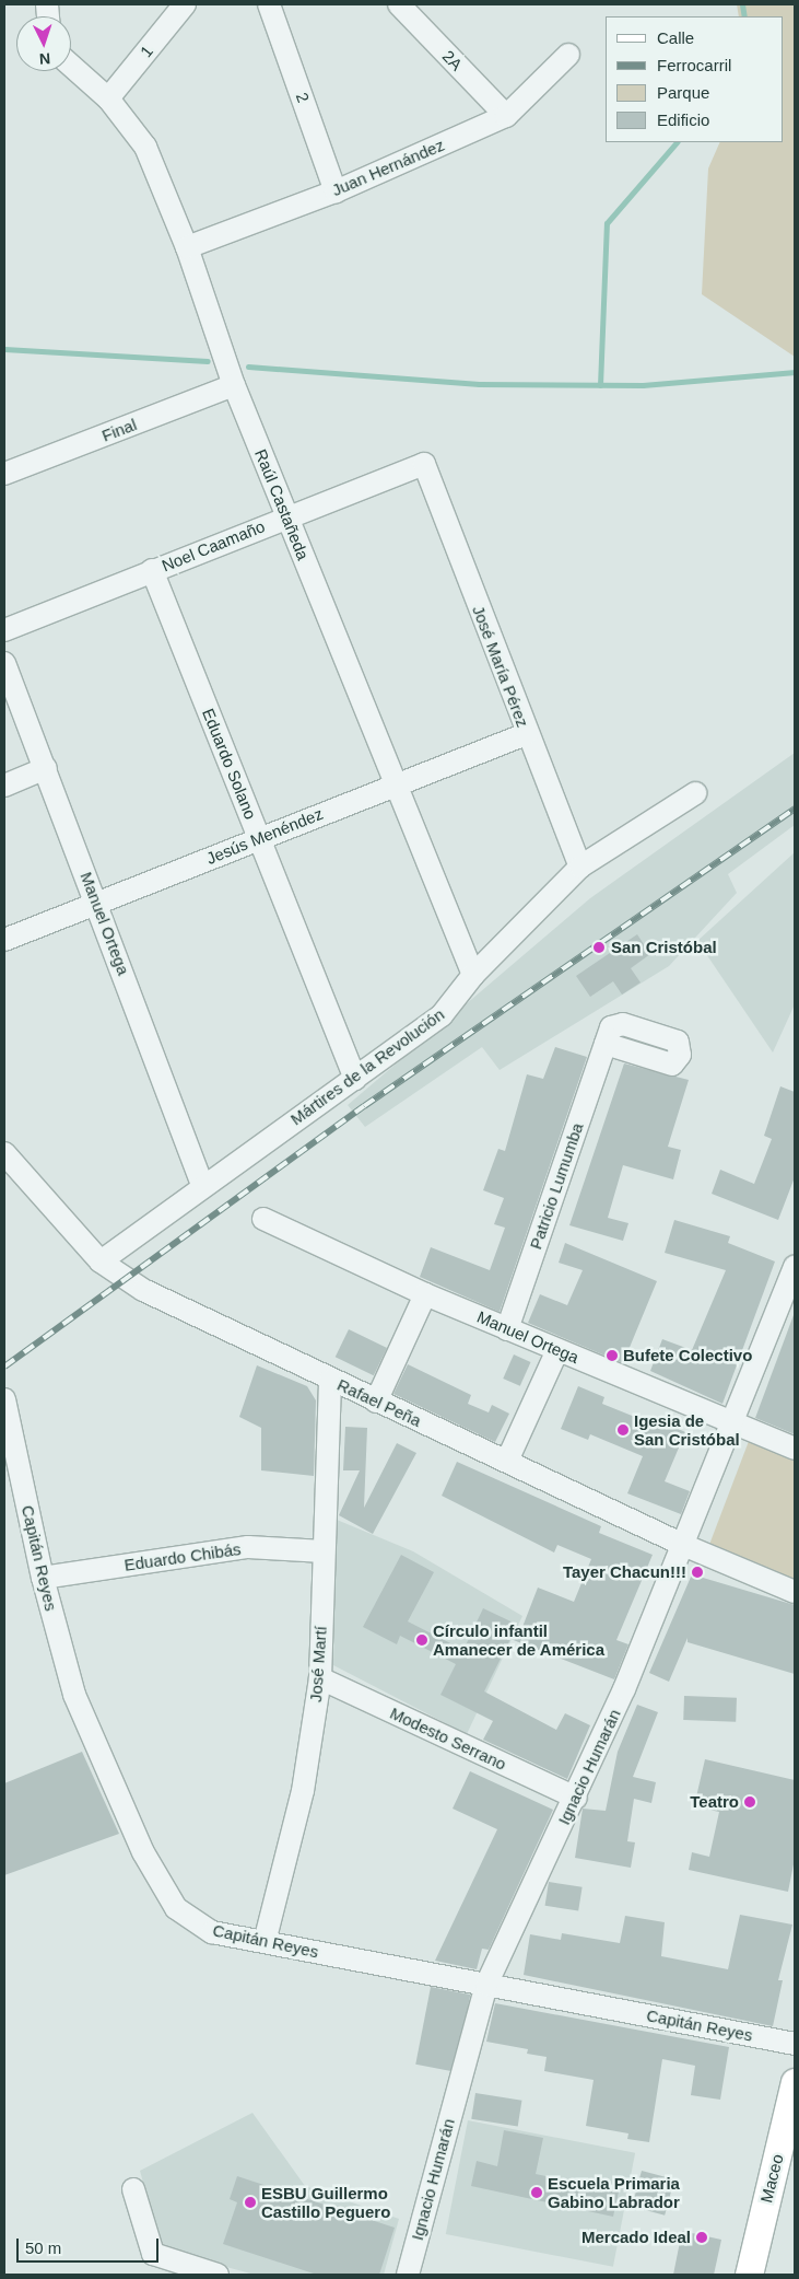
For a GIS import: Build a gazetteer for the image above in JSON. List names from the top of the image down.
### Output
{
  "streets": {
    "main road": ["Maceo"],
    "street": [
      "1",
      "2A",
      "2",
      "Juan Hernández",
      "Final",
      "Raúl Castañeda",
      "Noel Caamaño",
      "José María Pérez",
      "Eduardo Solano",
      "Jesús Menéndez",
      "Manuel Ortega",
      "Mártires de la Revolución",
      "Patricio Lumumba",
      "Rafael Peña",
      "Eduardo Chibás",
      "Capitán Reyes",
      "José Martí",
      "Modesto Serrano",
      "Ignacio Humarán"
    ]
  },
  "crossings": [
    ["1", "Raúl Castañeda"],
    ["2A", "Juan Hernández"],
    ["2", "Juan Hernández"],
    ["Juan Hernández", "Raúl Castañeda"],
    ["Final", "Raúl Castañeda"],
    ["Raúl Castañeda", "Noel Caamaño"],
    ["Raúl Castañeda", "Jesús Menéndez"],
    ["Raúl Castañeda", "Mártires de la Revolución"],
    ["Noel Caamaño", "José María Pérez"],
    ["Noel Caamaño", "Eduardo Solano"],
    ["José María Pérez", "Jesús Menéndez"],
    ["José María Pérez", "Mártires de la Revolución"],
    ["Eduardo Solano", "Jesús Menéndez"],
    ["Eduardo Solano", "Mártires de la Revolución"],
    ["Jesús Menéndez", "Manuel Ortega"],
    ["Manuel Ortega", "Mártires de la Revolución"],
    ["Manuel Ortega", "Patricio Lumumba"],
    ["Manuel Ortega", "Ignacio Humarán"],
    ["Mártires de la Revolución", "Rafael Peña"],
    ["Rafael Peña", "José Martí"],
    ["Rafael Peña", "Ignacio Humarán"],
    ["Eduardo Chibás", "Capitán Reyes"],
    ["Eduardo Chibás", "José Martí"],
    ["Capitán Reyes", "José Martí"],
    ["Capitán Reyes", "Ignacio Humarán"],
    ["José Martí", "Modesto Serrano"],
    ["Modesto Serrano", "Ignacio Humarán"]
  ],
  "places": [
    "San Cristóbal",
    "Bufete Colectivo",
    "Igesia de San Cristóbal",
    "Tayer Chacun!!!",
    "Círculo infantil Amanecer de América",
    "Teatro",
    "Escuela Primaria Gabino Labrador",
    "ESBU Guillermo Castillo Peguero",
    "Mercado Ideal"
  ],
  "legend": [
    "Calle",
    "Ferrocarril",
    "Parque",
    "Edificio"
  ],
  "scale_bar": "50 m",
  "north": "bottom"
}
